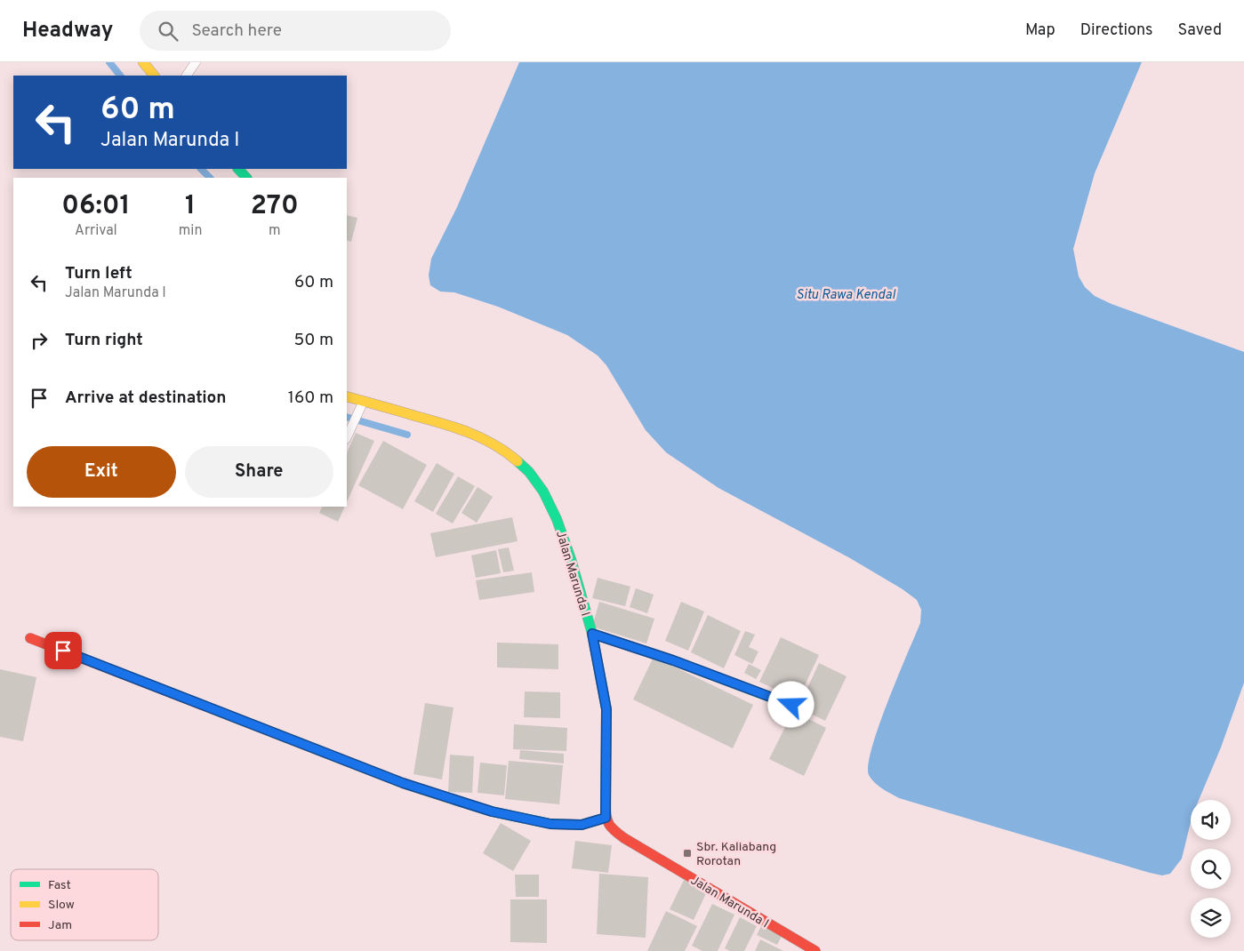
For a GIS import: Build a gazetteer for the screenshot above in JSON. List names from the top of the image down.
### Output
{
  "streets": {
    "street": ["Jalan Marunda I"]
  },
  "water": ["Situ Rawa Kendal"],
  "places": {
    "transit": ["Sbr. Kaliabang Rorotan"]
  },
  "legend": ["Fast", "Slow", "Jam"],
  "page": {
    "header": "Headway",
    "search": "Search here",
    "nav": ["Map", "Directions", "Saved"],
    "turn": ["60 m", "Jalan Marunda I"],
    "eta": [
      "06:01",
      "Arrival",
      "1",
      "min",
      "270",
      "m"
    ],
    "list": [
      {
        "name": "Turn left",
        "note": "Jalan Marunda I",
        "value": "60 m"
      },
      {
        "name": "Turn right",
        "value": "50 m"
      },
      {
        "name": "Arrive at destination",
        "value": "160 m"
      }
    ],
    "buttons": ["Exit", "Share"]
  }
}
